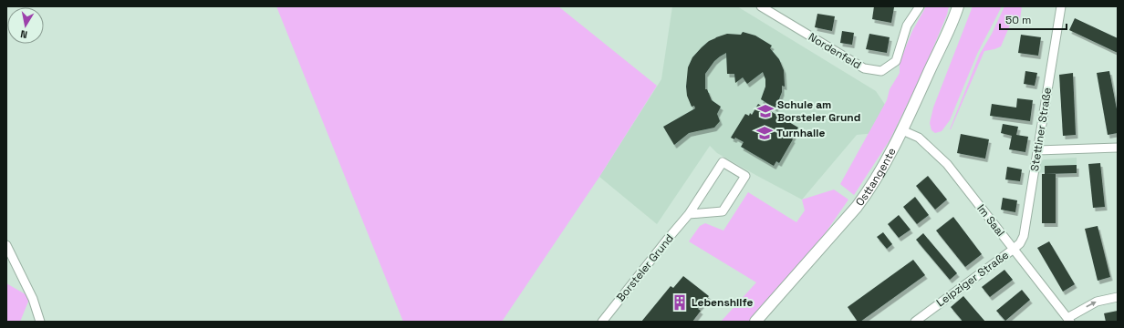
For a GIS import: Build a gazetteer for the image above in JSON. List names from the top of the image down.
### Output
{
  "streets": {
    "main road": ["Osttangente"],
    "street": [
      "Nordenfeld",
      "Stettiner Straße",
      "Im Saal",
      "Borsteler Grund",
      "Leipziger Straße"
    ]
  },
  "crossings": [
    ["Stettiner Straße", "Im Saal"],
    ["Stettiner Straße", "Leipziger Straße"],
    ["Osttangente", "Im Saal"],
    ["Im Saal", "Leipziger Straße"]
  ],
  "places": {
    "school or university": ["Schule am Borsteler Grund", "Turnhalle"],
    "building": ["Lebenshilfe"]
  },
  "scale_bar": "50 m",
  "north": "bottom"
}
